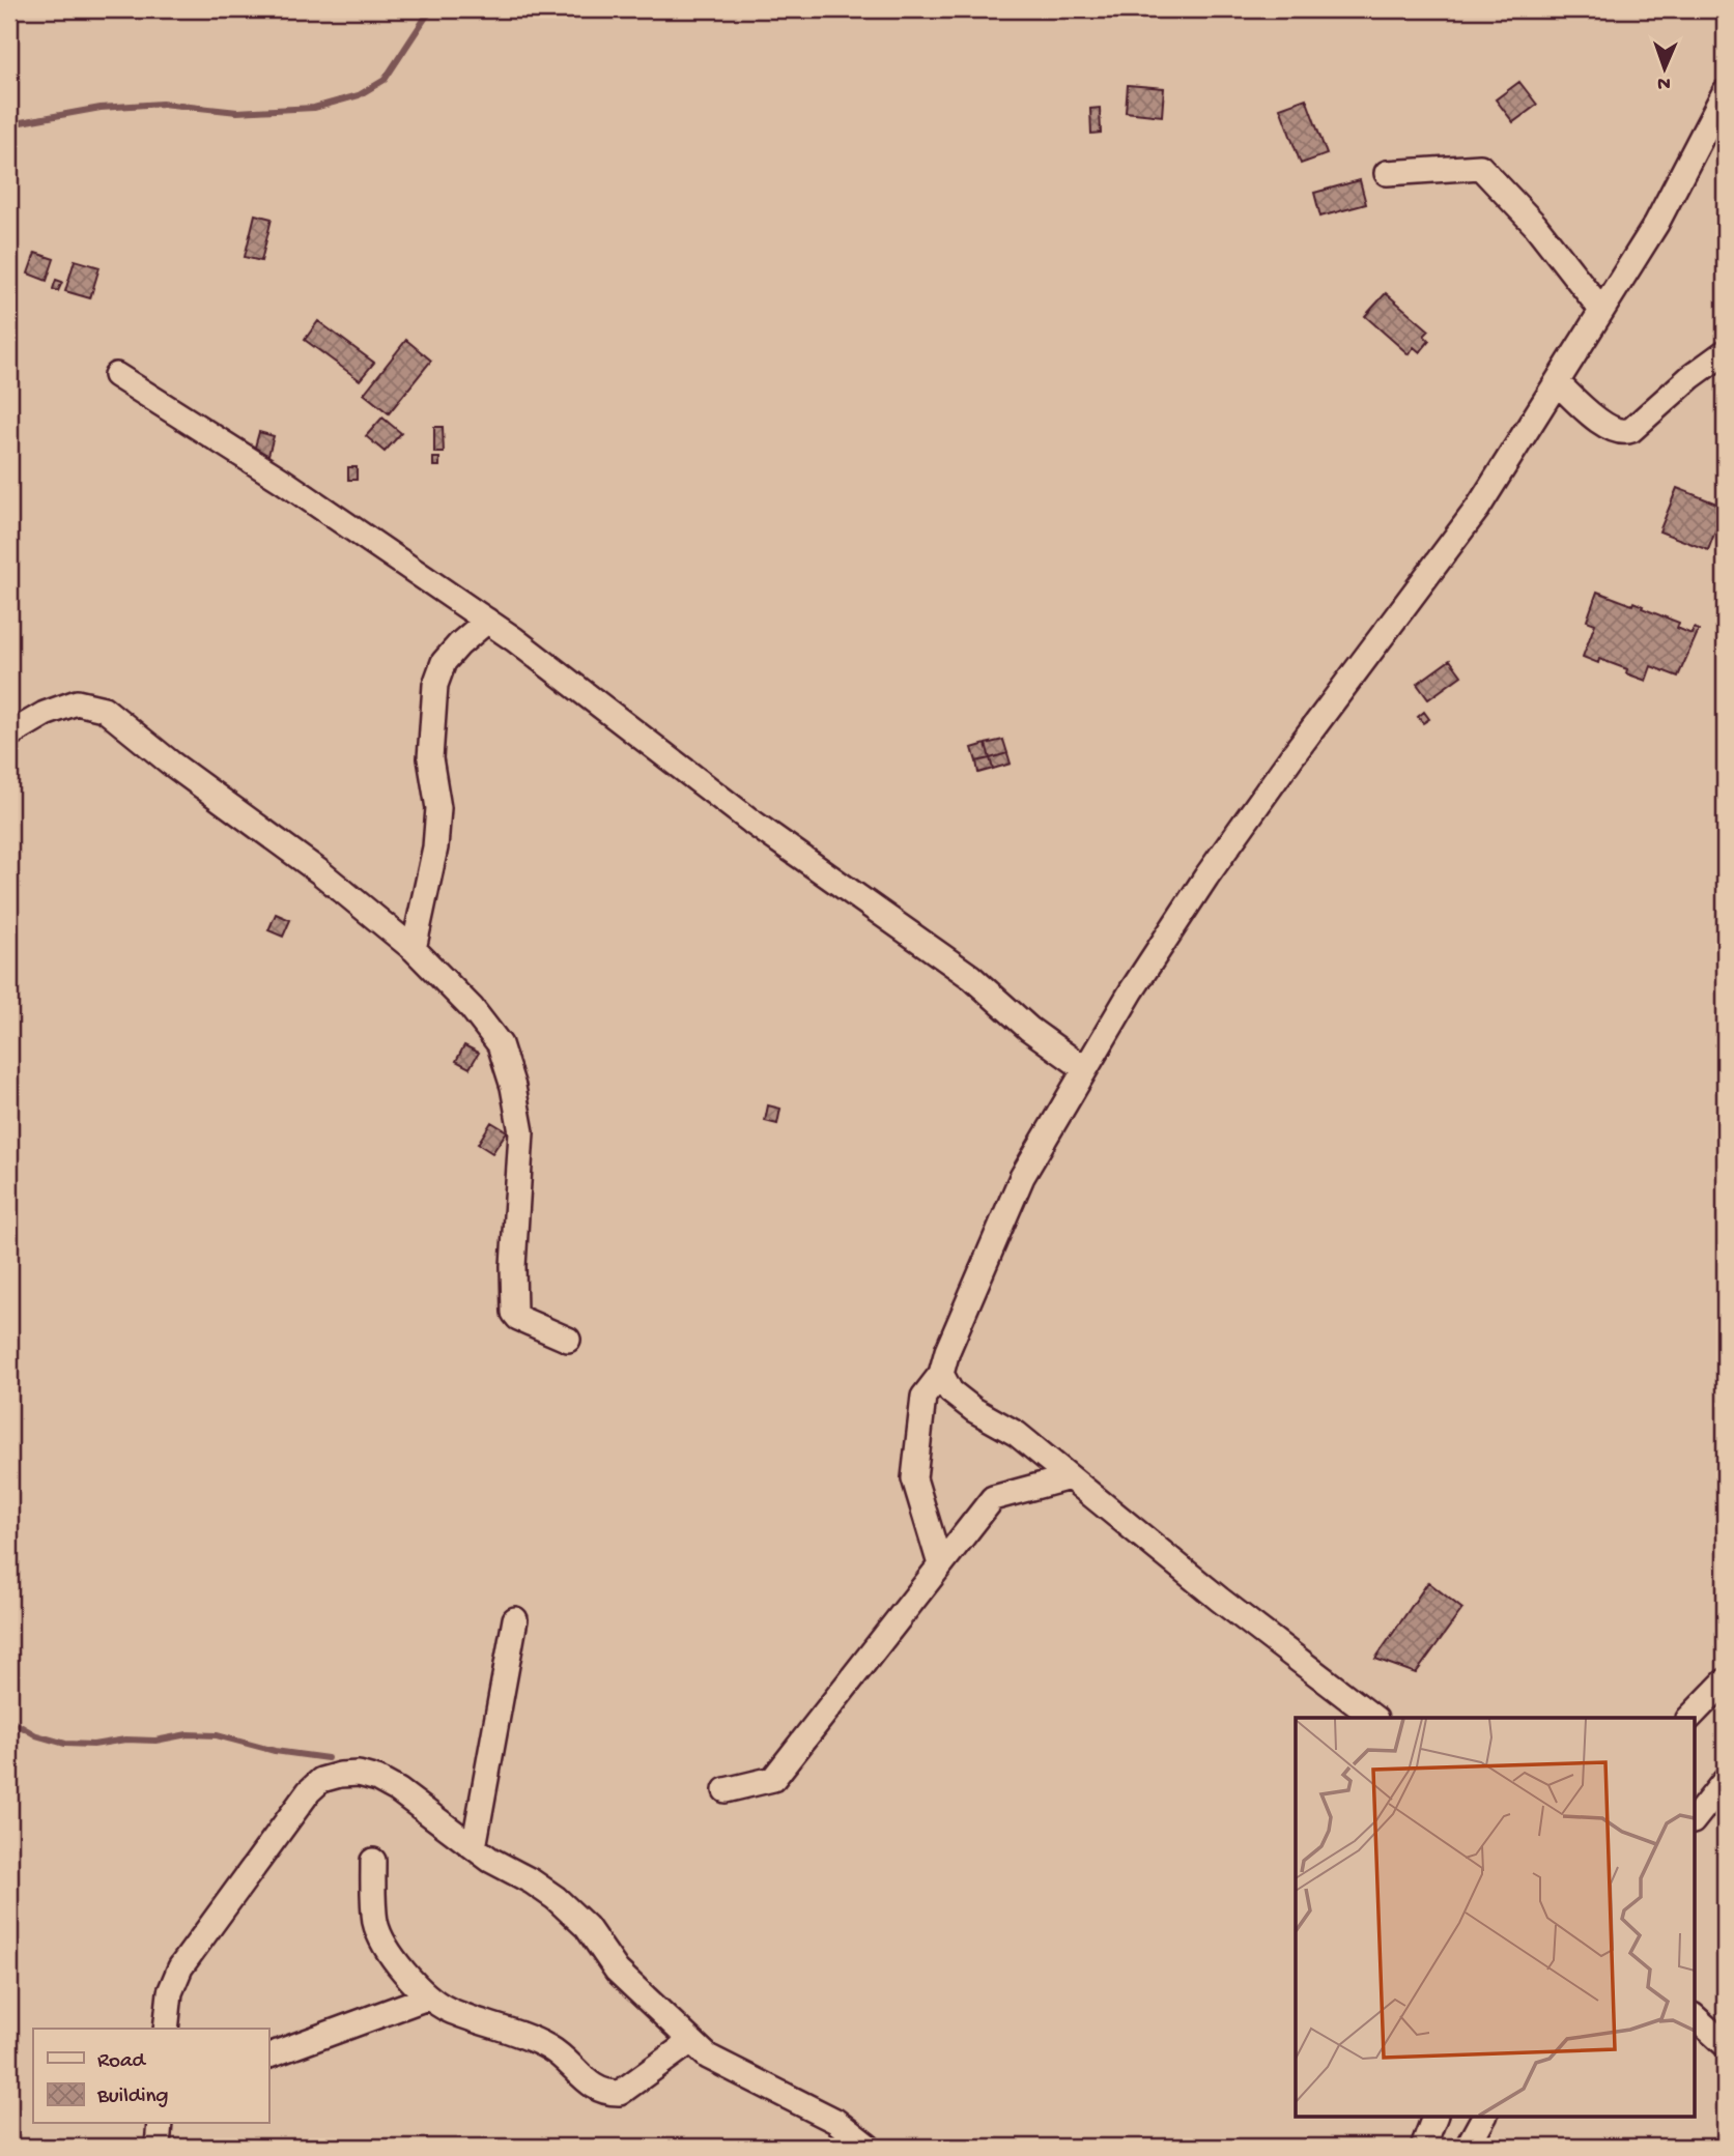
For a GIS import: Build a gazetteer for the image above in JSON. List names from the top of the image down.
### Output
{
  "legend": ["Road", "Building"],
  "north": "bottom"
}
